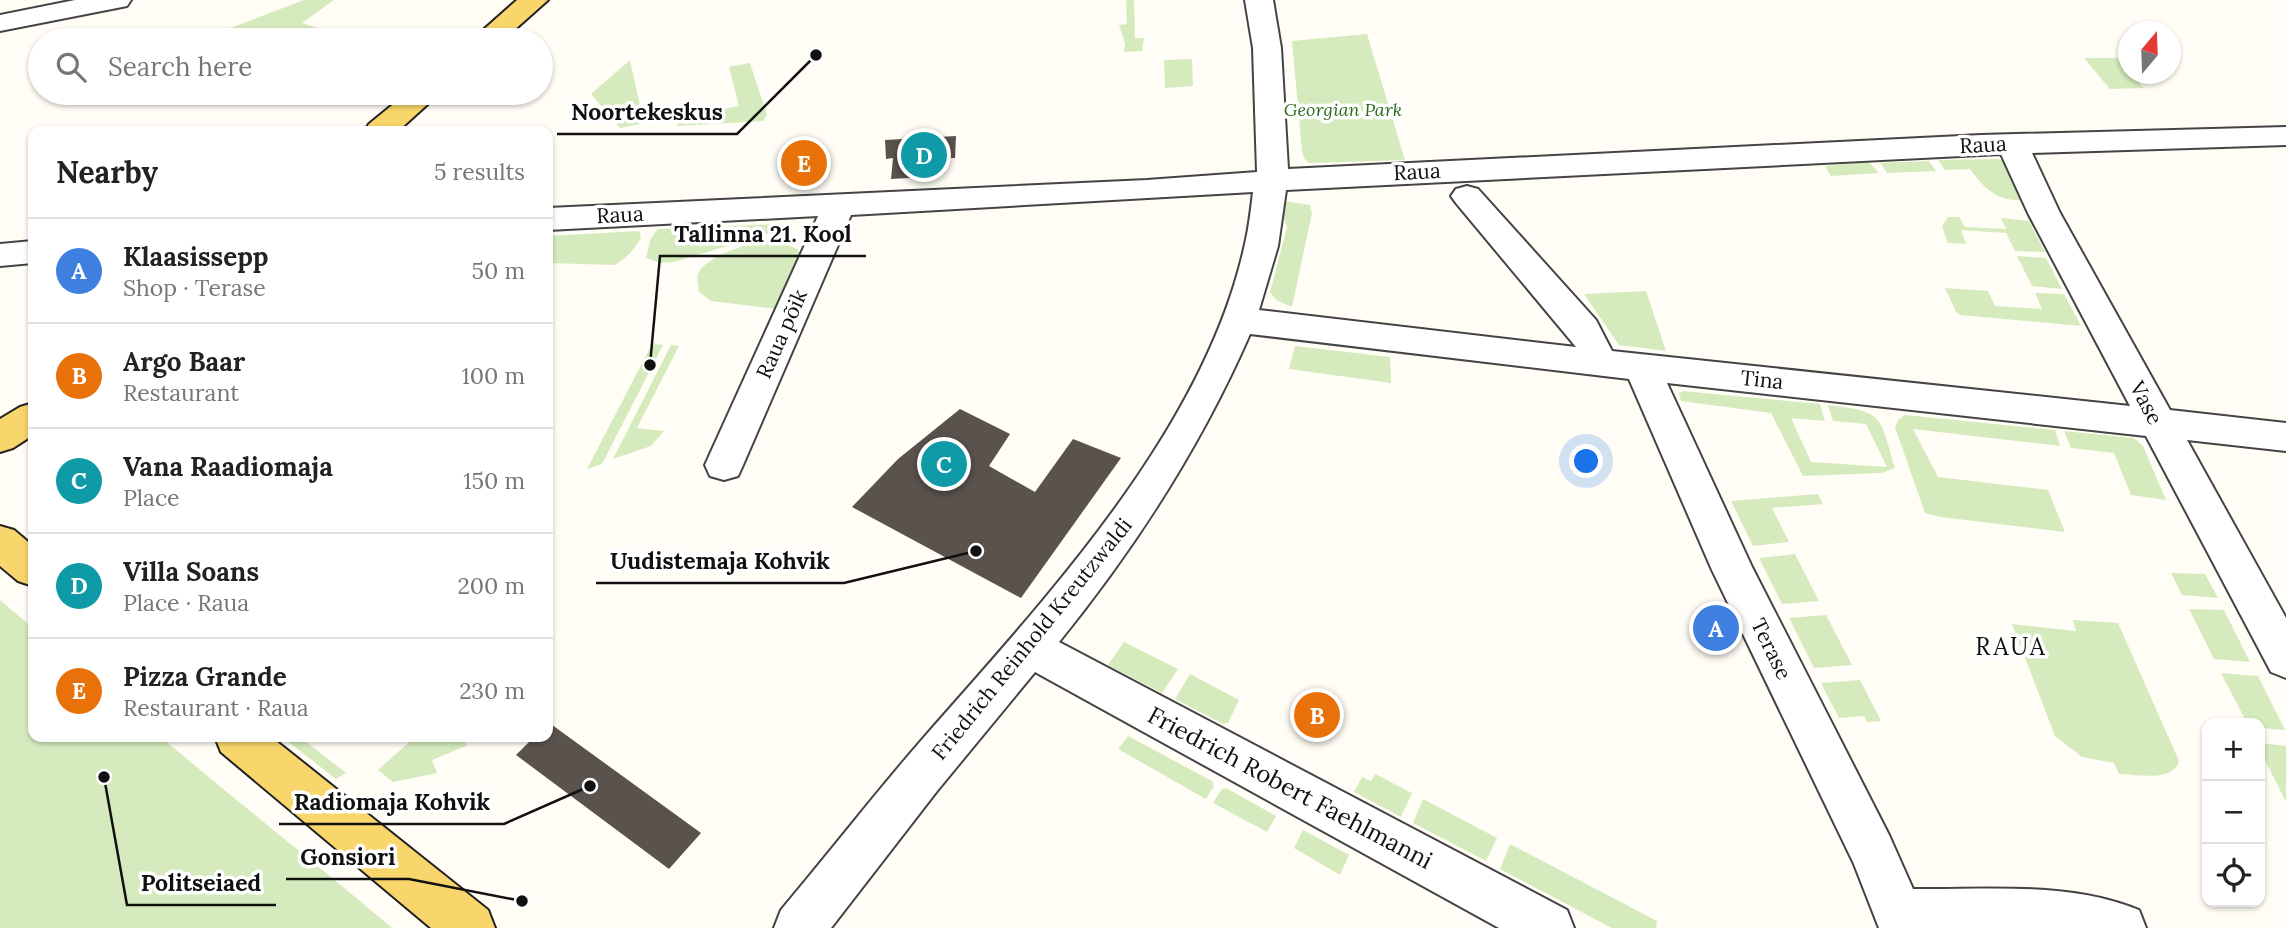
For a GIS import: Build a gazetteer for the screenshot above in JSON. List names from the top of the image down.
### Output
{
  "streets": {
    "street": [
      "Raua",
      "Raua põik",
      "Tina",
      "Vase",
      "Friedrich Reinhold Kreutzwaldi",
      "Terase",
      "Friedrich Robert Faehlmanni"
    ]
  },
  "crossings": [
    ["Raua", "Raua põik"],
    ["Raua", "Vase"],
    ["Raua", "Friedrich Reinhold Kreutzwaldi"],
    ["Tina", "Vase"],
    ["Tina", "Friedrich Reinhold Kreutzwaldi"],
    ["Tina", "Terase"],
    ["Friedrich Reinhold Kreutzwaldi", "Friedrich Robert Faehlmanni"]
  ],
  "districts": ["RAUA"],
  "parks": ["Georgian Park"],
  "places": [
    "Noortekeskus",
    "Tallinna 21. Kool",
    "Uudistemaja Kohvik",
    "Politseiaed",
    "Radiomaja Kohvik",
    "Gonsiori"
  ],
  "north": "top",
  "page": {
    "search": "Search here",
    "heading": ["Nearby", "5 results"],
    "pins": [
      "D",
      "E",
      "C",
      "A",
      "B"
    ],
    "list": [
      {
        "mark": "A",
        "name": "Klaasissepp",
        "note": "Shop · Terase",
        "value": "50 m"
      },
      {
        "mark": "B",
        "name": "Argo Baar",
        "note": "Restaurant",
        "value": "100 m"
      },
      {
        "mark": "C",
        "name": "Vana Raadiomaja",
        "note": "Place",
        "value": "150 m"
      },
      {
        "mark": "D",
        "name": "Villa Soans",
        "note": "Place · Raua",
        "value": "200 m"
      },
      {
        "mark": "E",
        "name": "Pizza Grande",
        "note": "Restaurant · Raua",
        "value": "230 m"
      }
    ],
    "map_buttons": ["+", "−"]
  }
}
